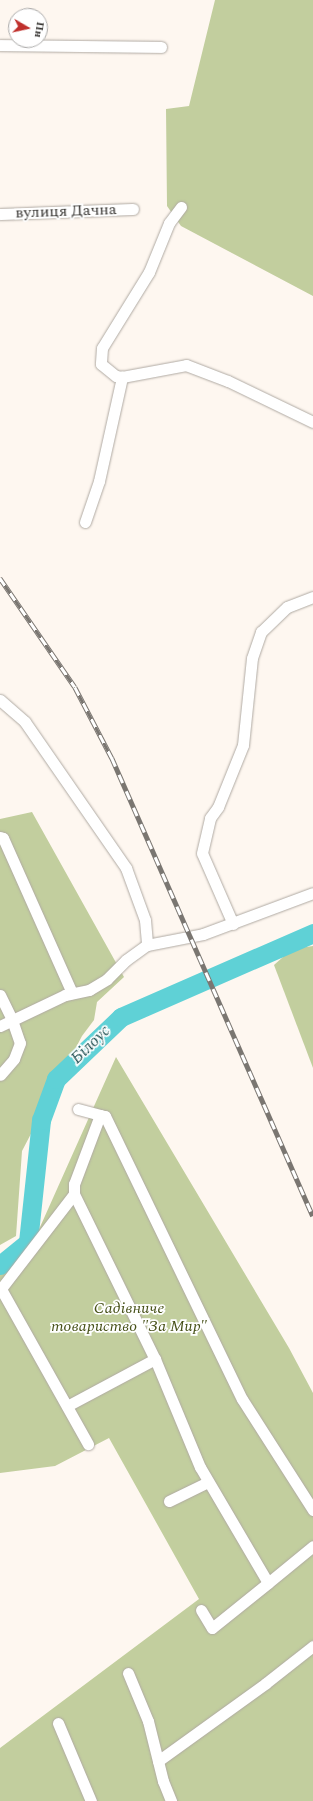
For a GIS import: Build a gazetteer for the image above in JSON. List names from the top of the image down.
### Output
{
  "streets": {
    "street": ["вулиця Дачна"]
  },
  "water": ["Білоус"],
  "parks": ["Садівниче товариство \"За Мир\""],
  "north": "right"
}
